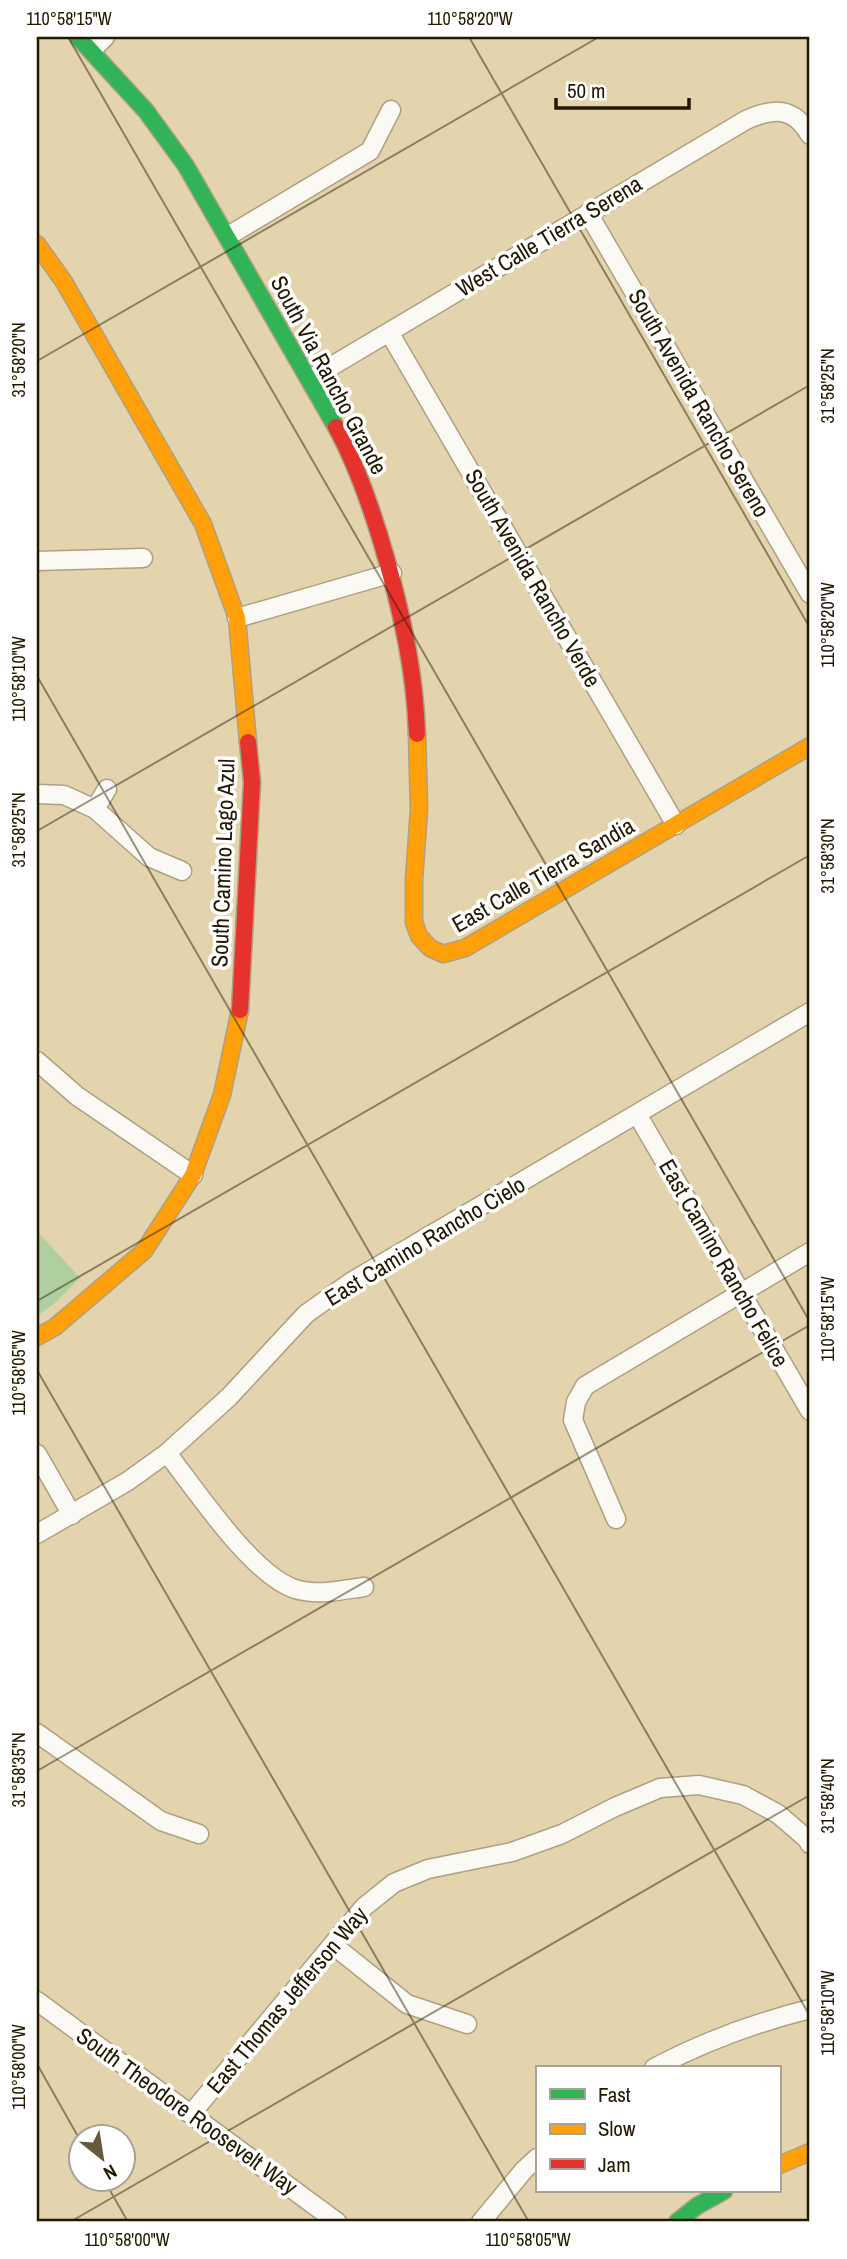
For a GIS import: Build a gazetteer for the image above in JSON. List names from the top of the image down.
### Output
{
  "streets": {
    "street": [
      "West Calle Tierra Serena",
      "South Via Rancho Grande",
      "South Avenida Rancho Sereno",
      "South Avenida Rancho Verde",
      "South Camino Lago Azul",
      "East Calle Tierra Sandia",
      "East Camino Rancho Cielo",
      "East Camino Rancho Felice",
      "East Thomas Jefferson Way",
      "South Theodore Roosevelt Way"
    ]
  },
  "crossings": [
    ["West Calle Tierra Serena", "South Via Rancho Grande"],
    ["West Calle Tierra Serena", "South Avenida Rancho Sereno"],
    ["West Calle Tierra Serena", "South Avenida Rancho Verde"],
    ["South Via Rancho Grande", "East Calle Tierra Sandia"],
    ["South Avenida Rancho Verde", "East Calle Tierra Sandia"],
    ["East Camino Rancho Cielo", "East Camino Rancho Felice"],
    ["East Thomas Jefferson Way", "South Theodore Roosevelt Way"]
  ],
  "legend": ["Fast", "Slow", "Jam"],
  "scale_bar": "50 m",
  "north": "bottom right",
  "coordinates": [
    "110°58'15\"W",
    "110°58'20\"W",
    "31°58'20\"N",
    "31°58'25\"N",
    "110°58'10\"W",
    "31°58'30\"N",
    "110°58'05\"W",
    "31°58'35\"N",
    "31°58'40\"N",
    "110°58'00\"W"
  ]
}
